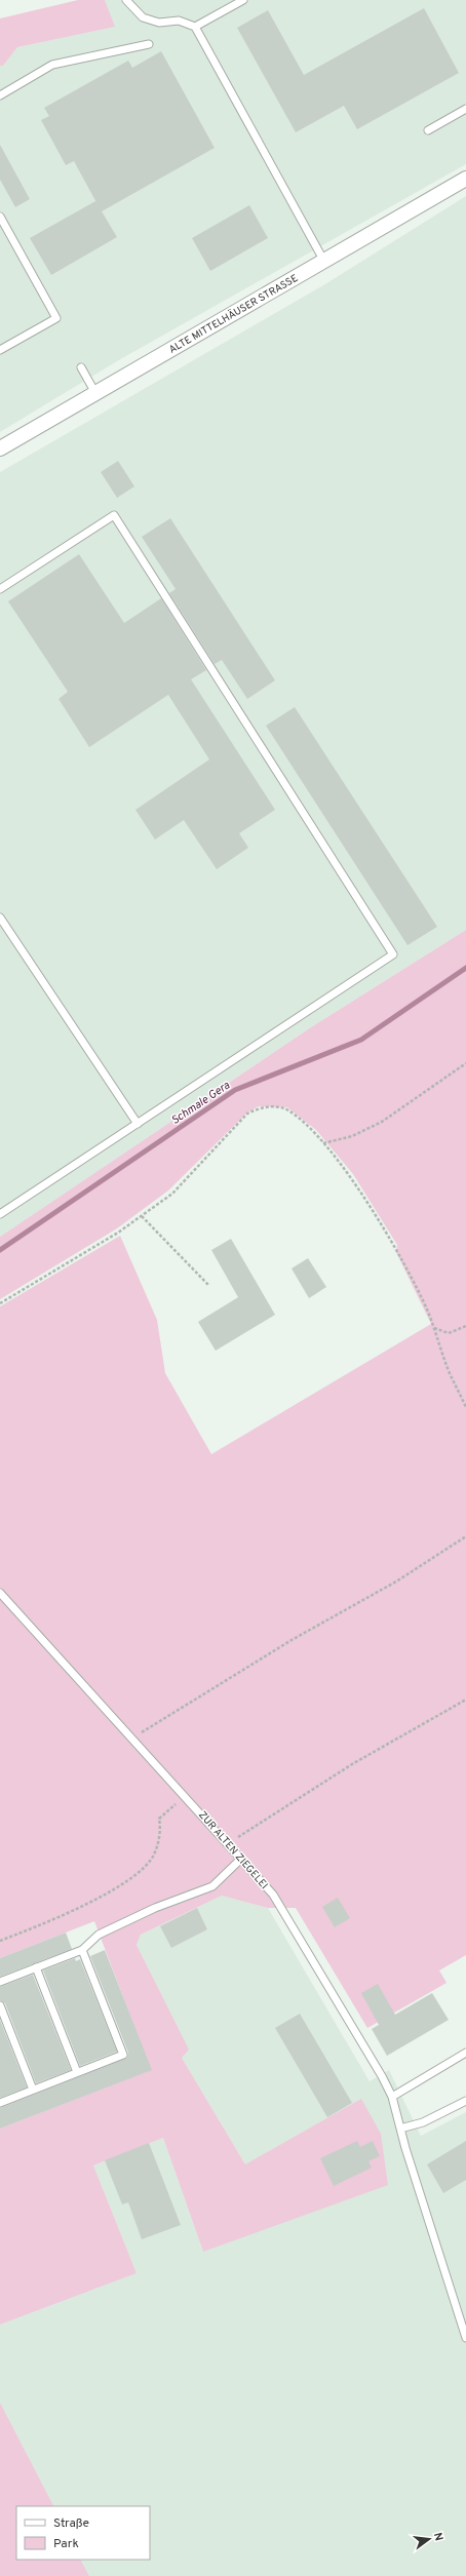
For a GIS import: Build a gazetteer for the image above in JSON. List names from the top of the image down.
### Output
{
  "streets": {
    "street": ["ALTE MITTELHÄUSER STRASSE"],
    "lane": ["ZUR ALTEN ZIEGELEI"]
  },
  "water": ["Schmale Gera"],
  "legend": ["Straße", "Park"],
  "north": "right"
}
